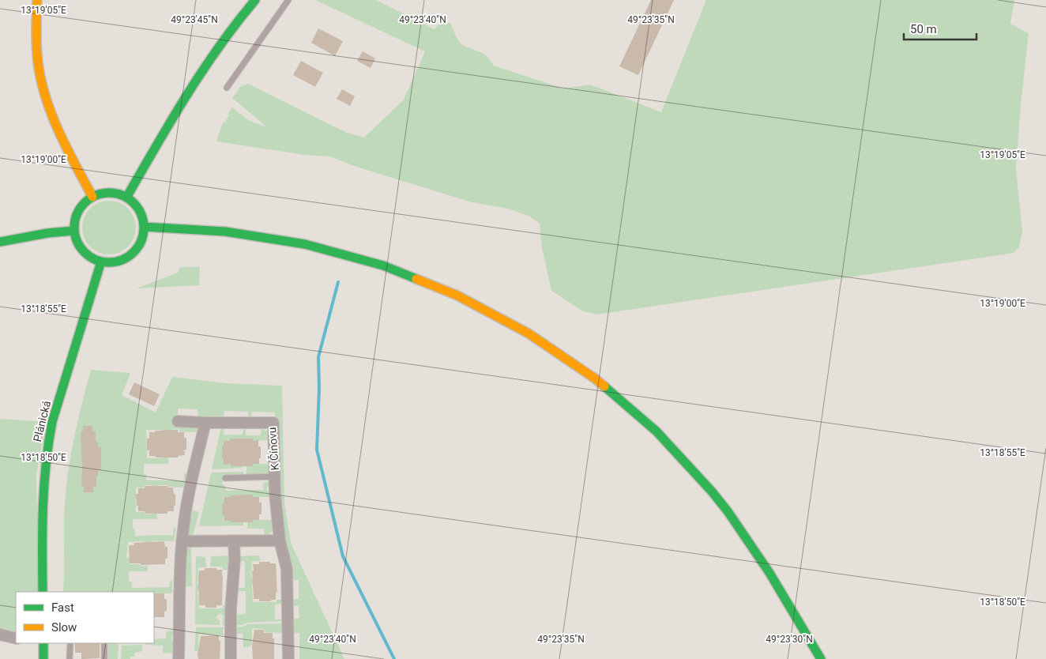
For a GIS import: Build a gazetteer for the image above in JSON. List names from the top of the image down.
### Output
{
  "streets": {
    "main road": ["Plánická"],
    "street": ["K Čínovu"]
  },
  "legend": ["Fast", "Slow"],
  "scale_bar": "50 m",
  "coordinates": [
    "13°19'05\"E",
    "49°23'45\"N",
    "49°23'40\"N",
    "49°23'35\"N",
    "13°19'00\"E",
    "13°18'55\"E",
    "13°18'50\"E",
    "49°23'30\"N"
  ]
}
